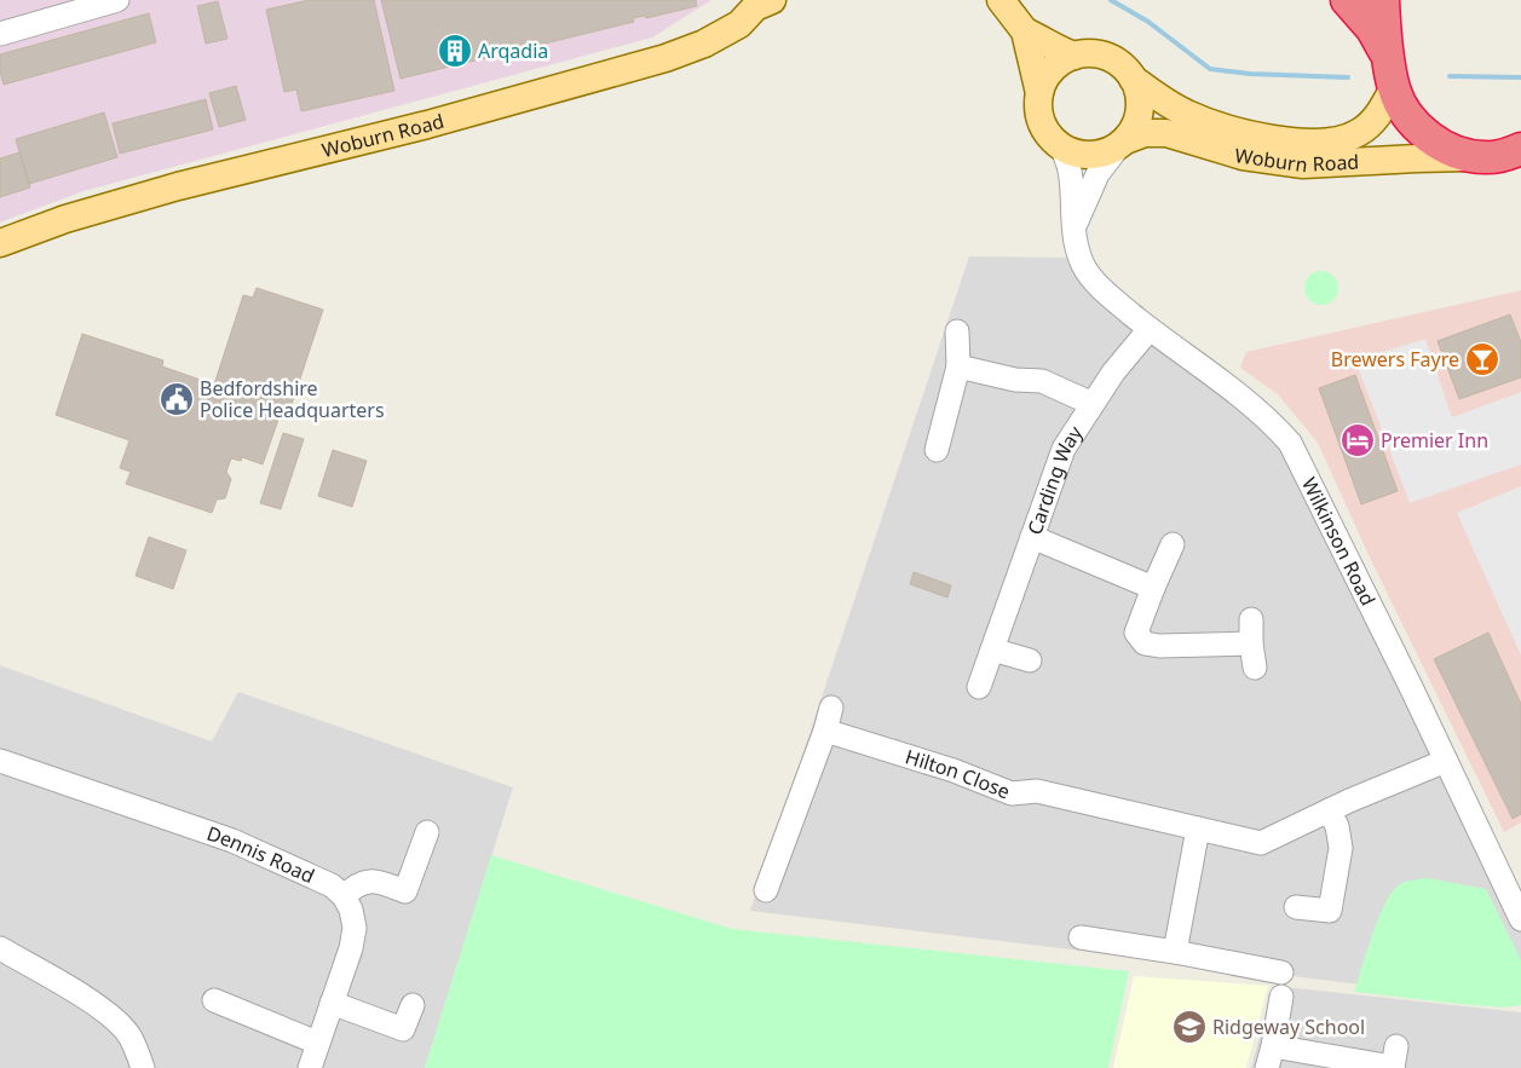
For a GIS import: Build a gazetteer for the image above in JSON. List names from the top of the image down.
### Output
{
  "streets": {
    "main road": ["Woburn Road"],
    "street": [
      "Carding Way",
      "Wilkinson Road",
      "Hilton Close",
      "Dennis Road"
    ]
  },
  "crossings": [
    ["Woburn Road", "Wilkinson Road"],
    ["Carding Way", "Wilkinson Road"],
    ["Wilkinson Road", "Hilton Close"]
  ],
  "places": {
    "building": ["Arqadia"],
    "bar": ["Brewers Fayre"],
    "public building": ["Bedfordshire Police Headquarters"],
    "hotel": ["Premier Inn"],
    "school or university": ["Ridgeway School"]
  }
}
